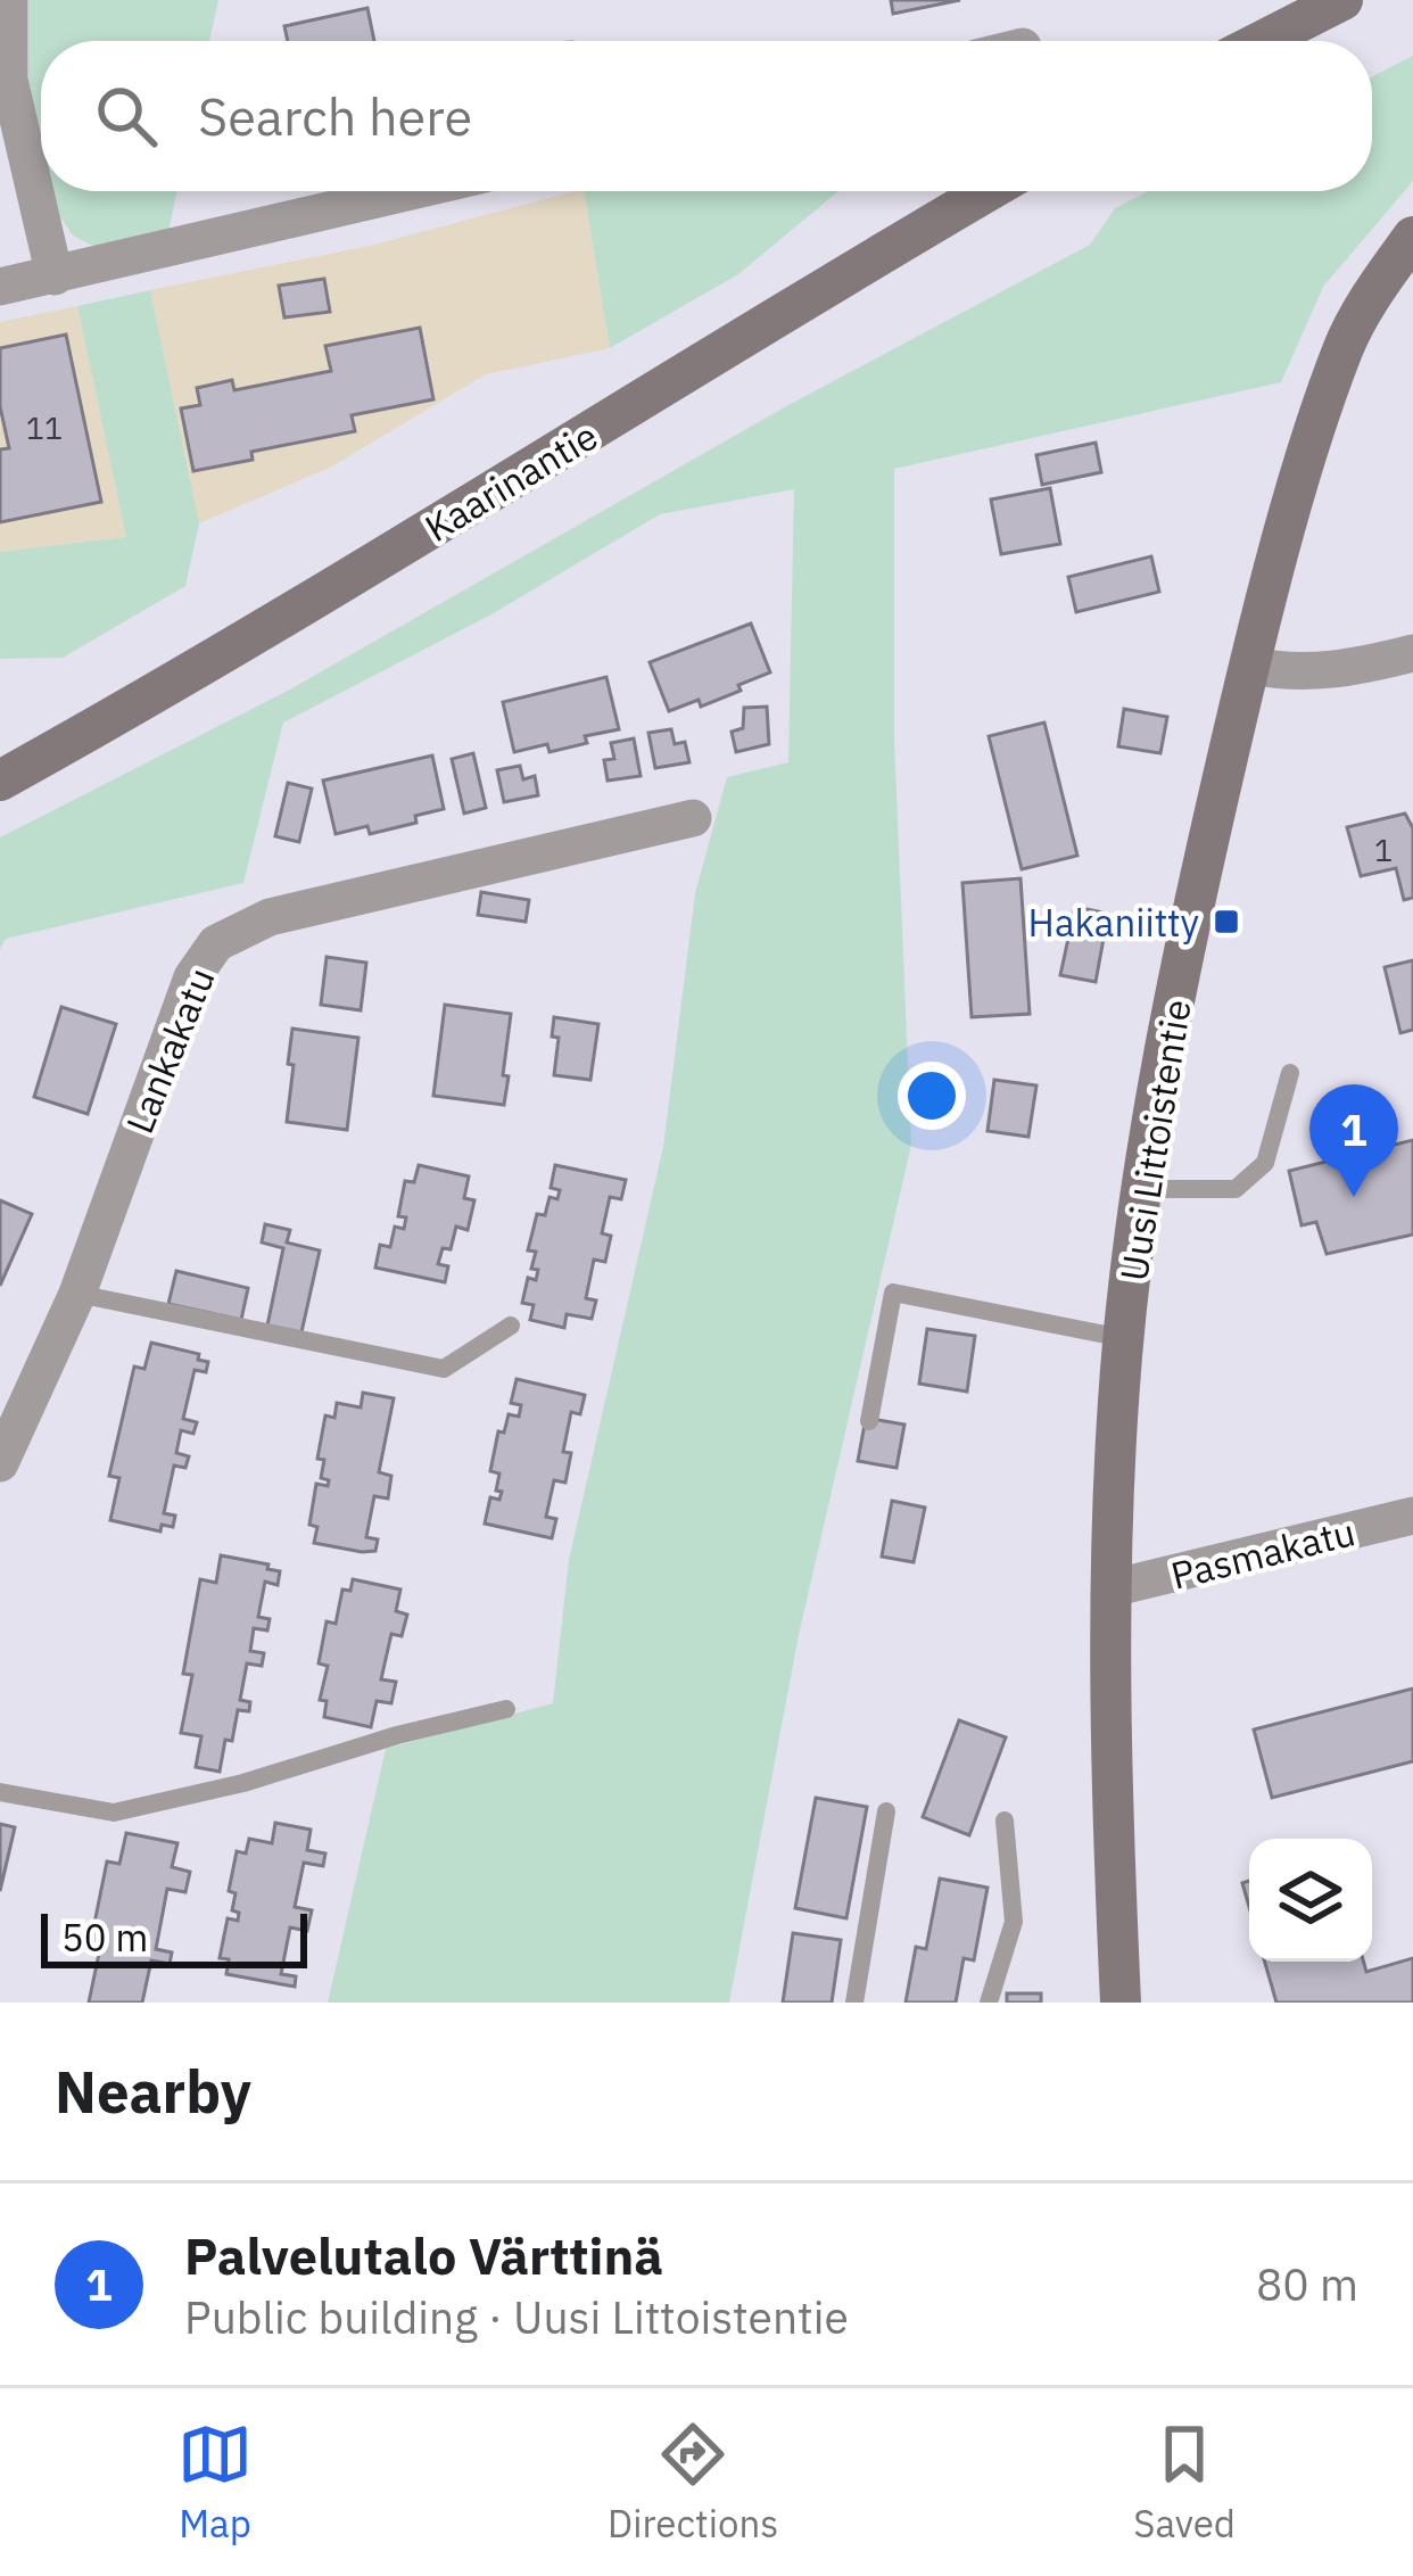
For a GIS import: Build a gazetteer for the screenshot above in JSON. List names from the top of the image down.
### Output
{
  "streets": {
    "street": [
      "Kaarinantie",
      "Lankakatu",
      "Uusi Littoistentie",
      "Pasmakatu"
    ]
  },
  "crossings": [
    ["Uusi Littoistentie", "Pasmakatu"]
  ],
  "places": {
    "transit": ["Hakaniitty"]
  },
  "house_numbers": ["11", "1"],
  "scale_bar": "50 m",
  "page": {
    "search": "Search here",
    "pins": "1",
    "scale": "50 m",
    "heading": "Nearby",
    "list": [
      {
        "mark": "1",
        "name": "Palvelutalo Värttinä",
        "note": "Public building · Uusi Littoistentie",
        "value": "80 m"
      }
    ],
    "nav": ["Map", "Directions", "Saved"]
  }
}
